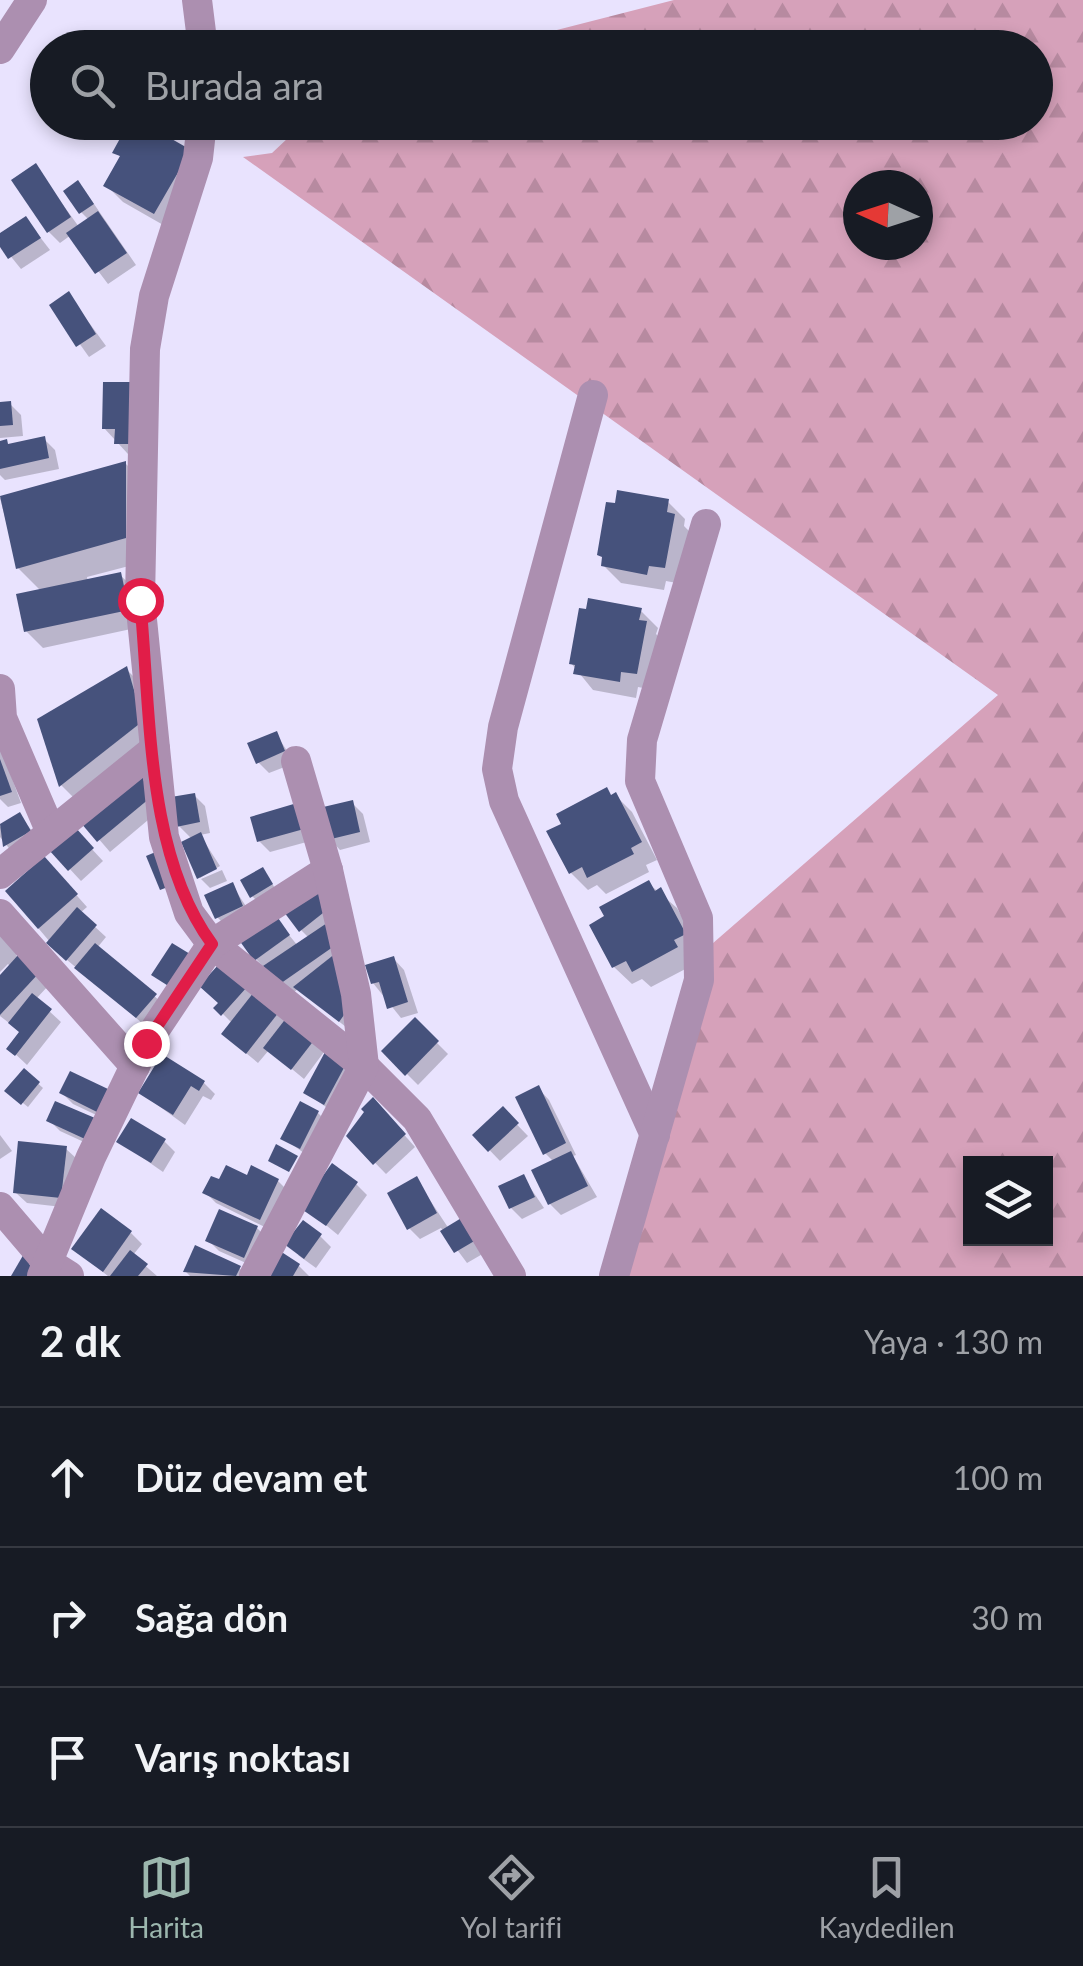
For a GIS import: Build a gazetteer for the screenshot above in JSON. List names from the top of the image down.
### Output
{
  "north": "left",
  "page": {
    "search": "Burada ara",
    "heading": ["2 dk", "Yaya · 130 m"],
    "list": [
      ["Düz devam et", "100 m"],
      ["Sağa dön", "30 m"],
      "Varış noktası"
    ],
    "nav": ["Harita", "Yol tarifi", "Kaydedilen"]
  }
}
